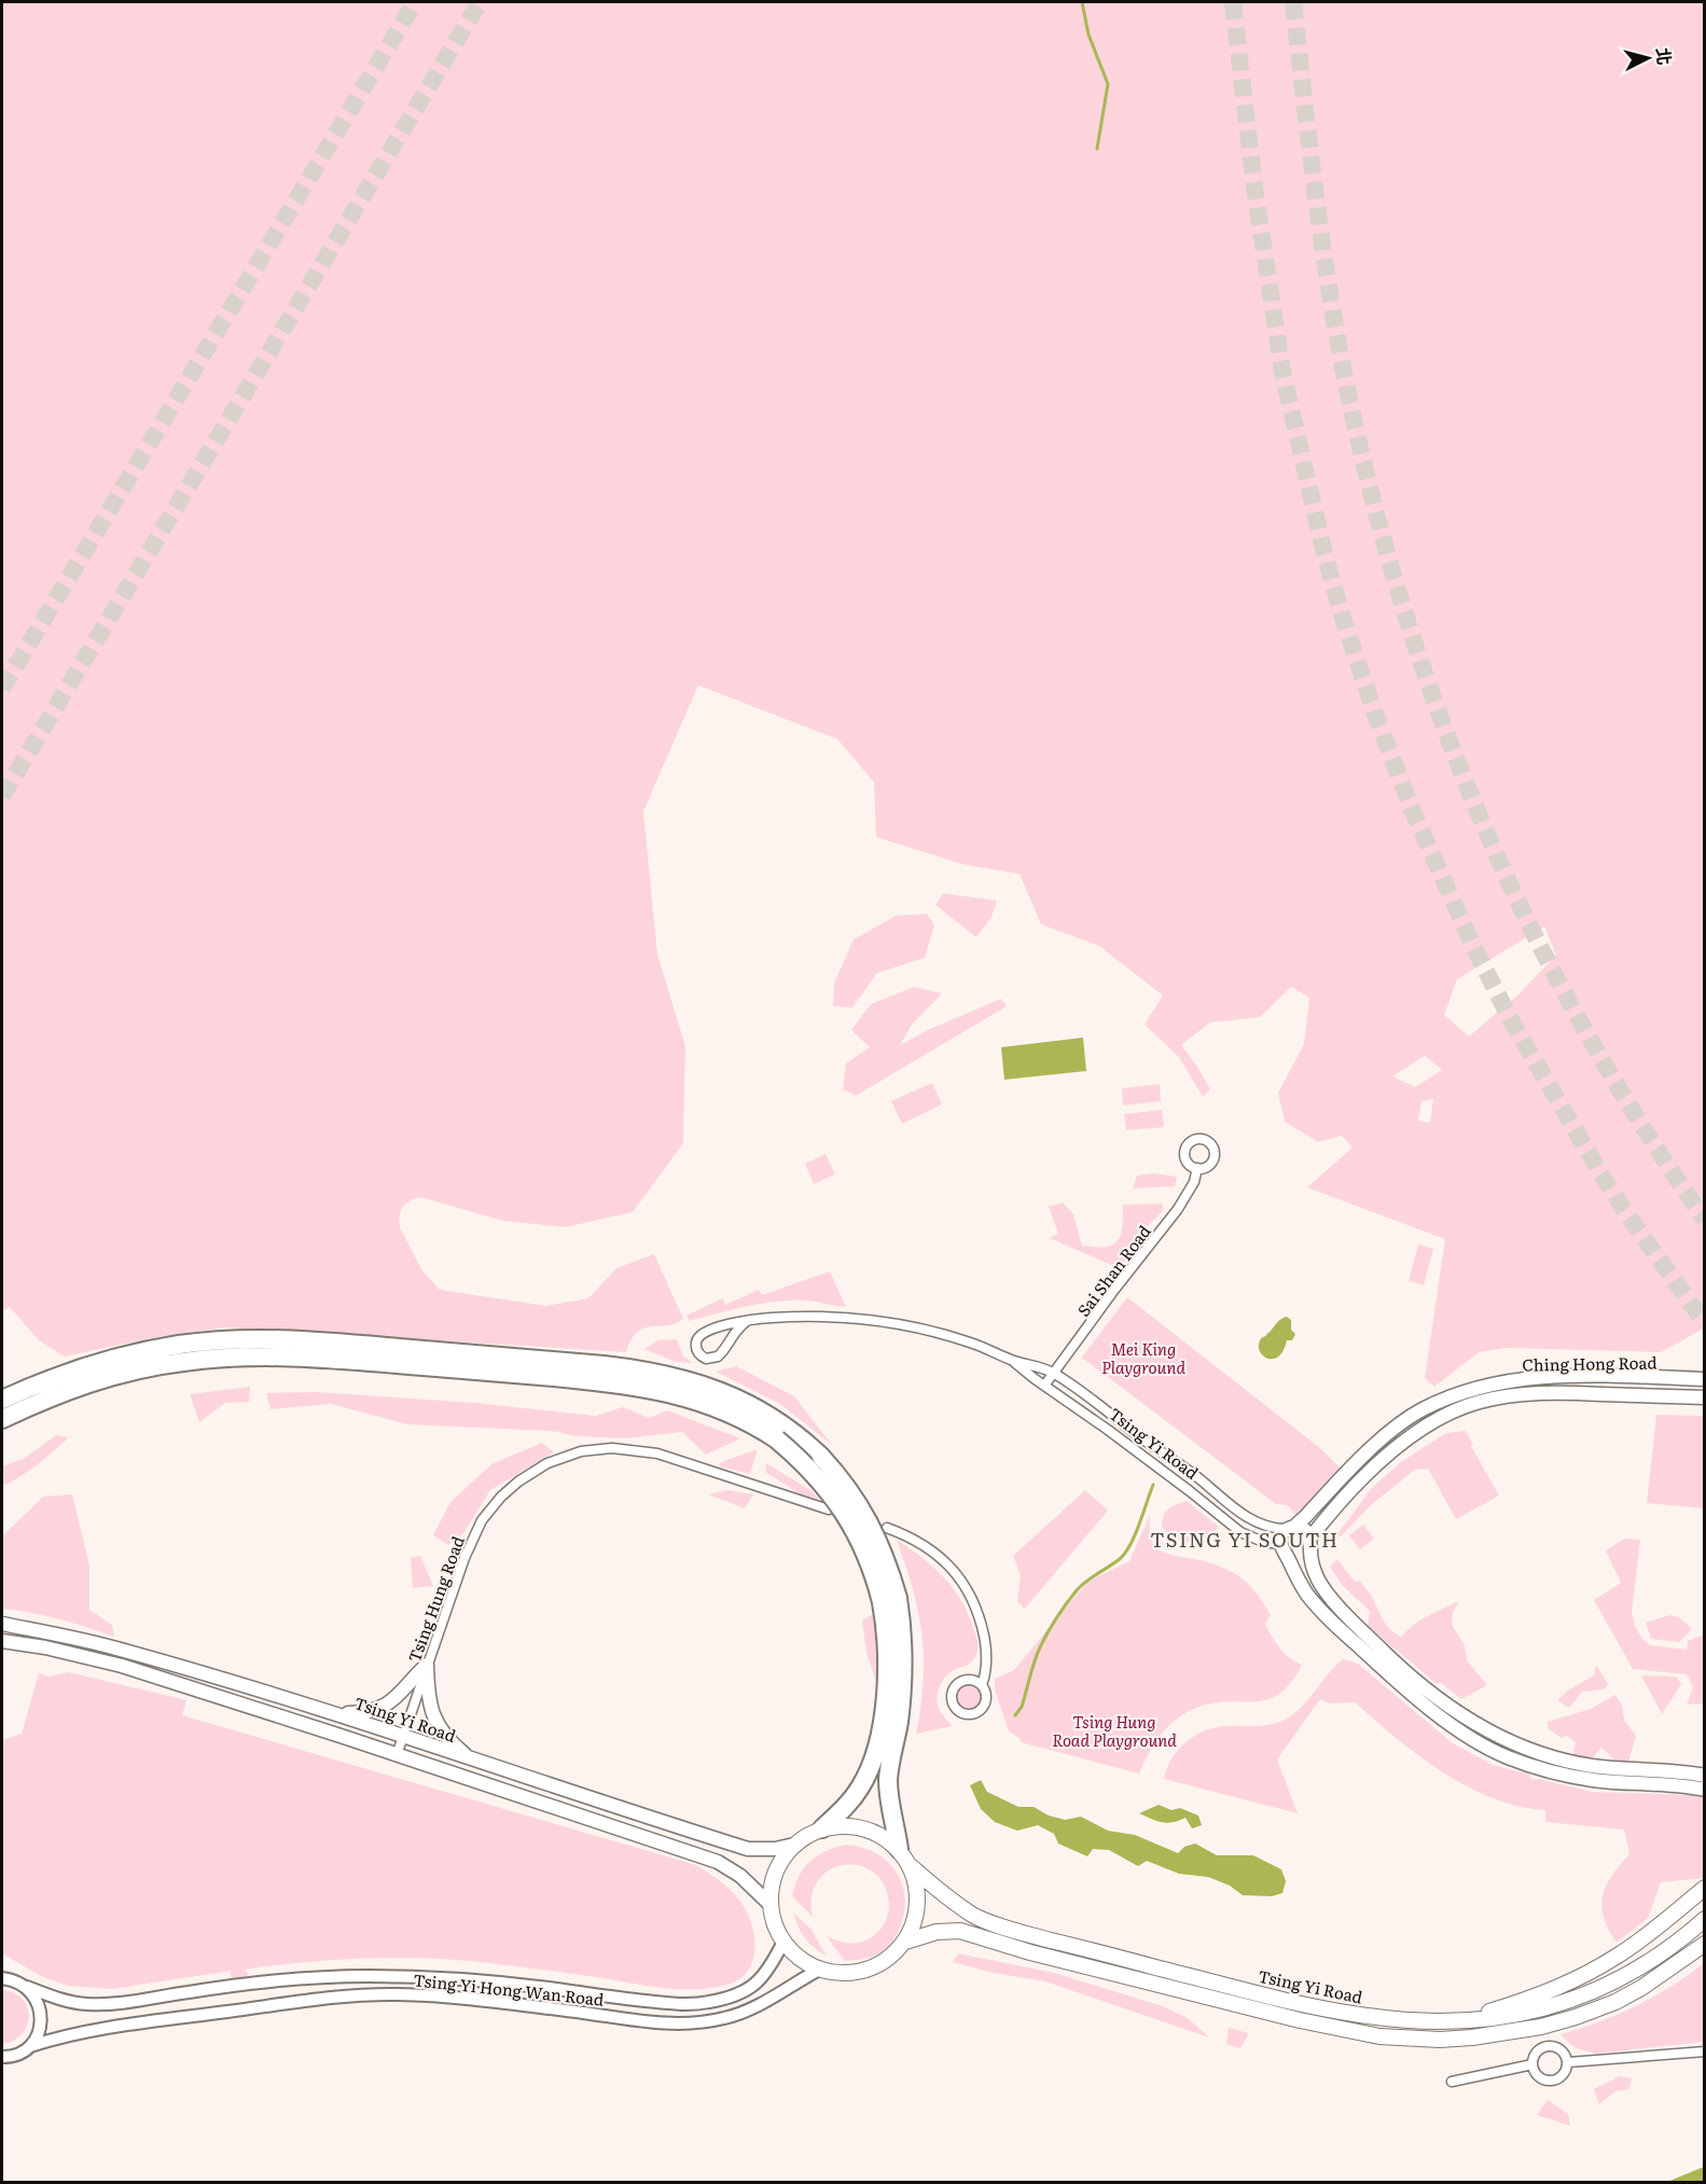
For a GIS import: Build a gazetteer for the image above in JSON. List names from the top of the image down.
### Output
{
  "streets": {
    "main road": ["Ching Hong Road", "Tsing Yi Road"],
    "street": ["Sai Shan Road", "Tsing Hung Road", "Tsing Yi Hong Wan Road"]
  },
  "crossings": [
    ["Sai Shan Road", "Tsing Yi Road"],
    ["Ching Hong Road", "Tsing Yi Road"],
    ["Tsing Yi Road", "Tsing Hung Road"],
    ["Tsing Yi Road", "Tsing Yi Hong Wan Road"]
  ],
  "districts": ["TSING YI SOUTH"],
  "parks": ["Mei King Playground", "Tsing Hung Road Playground"],
  "north": "right"
}
